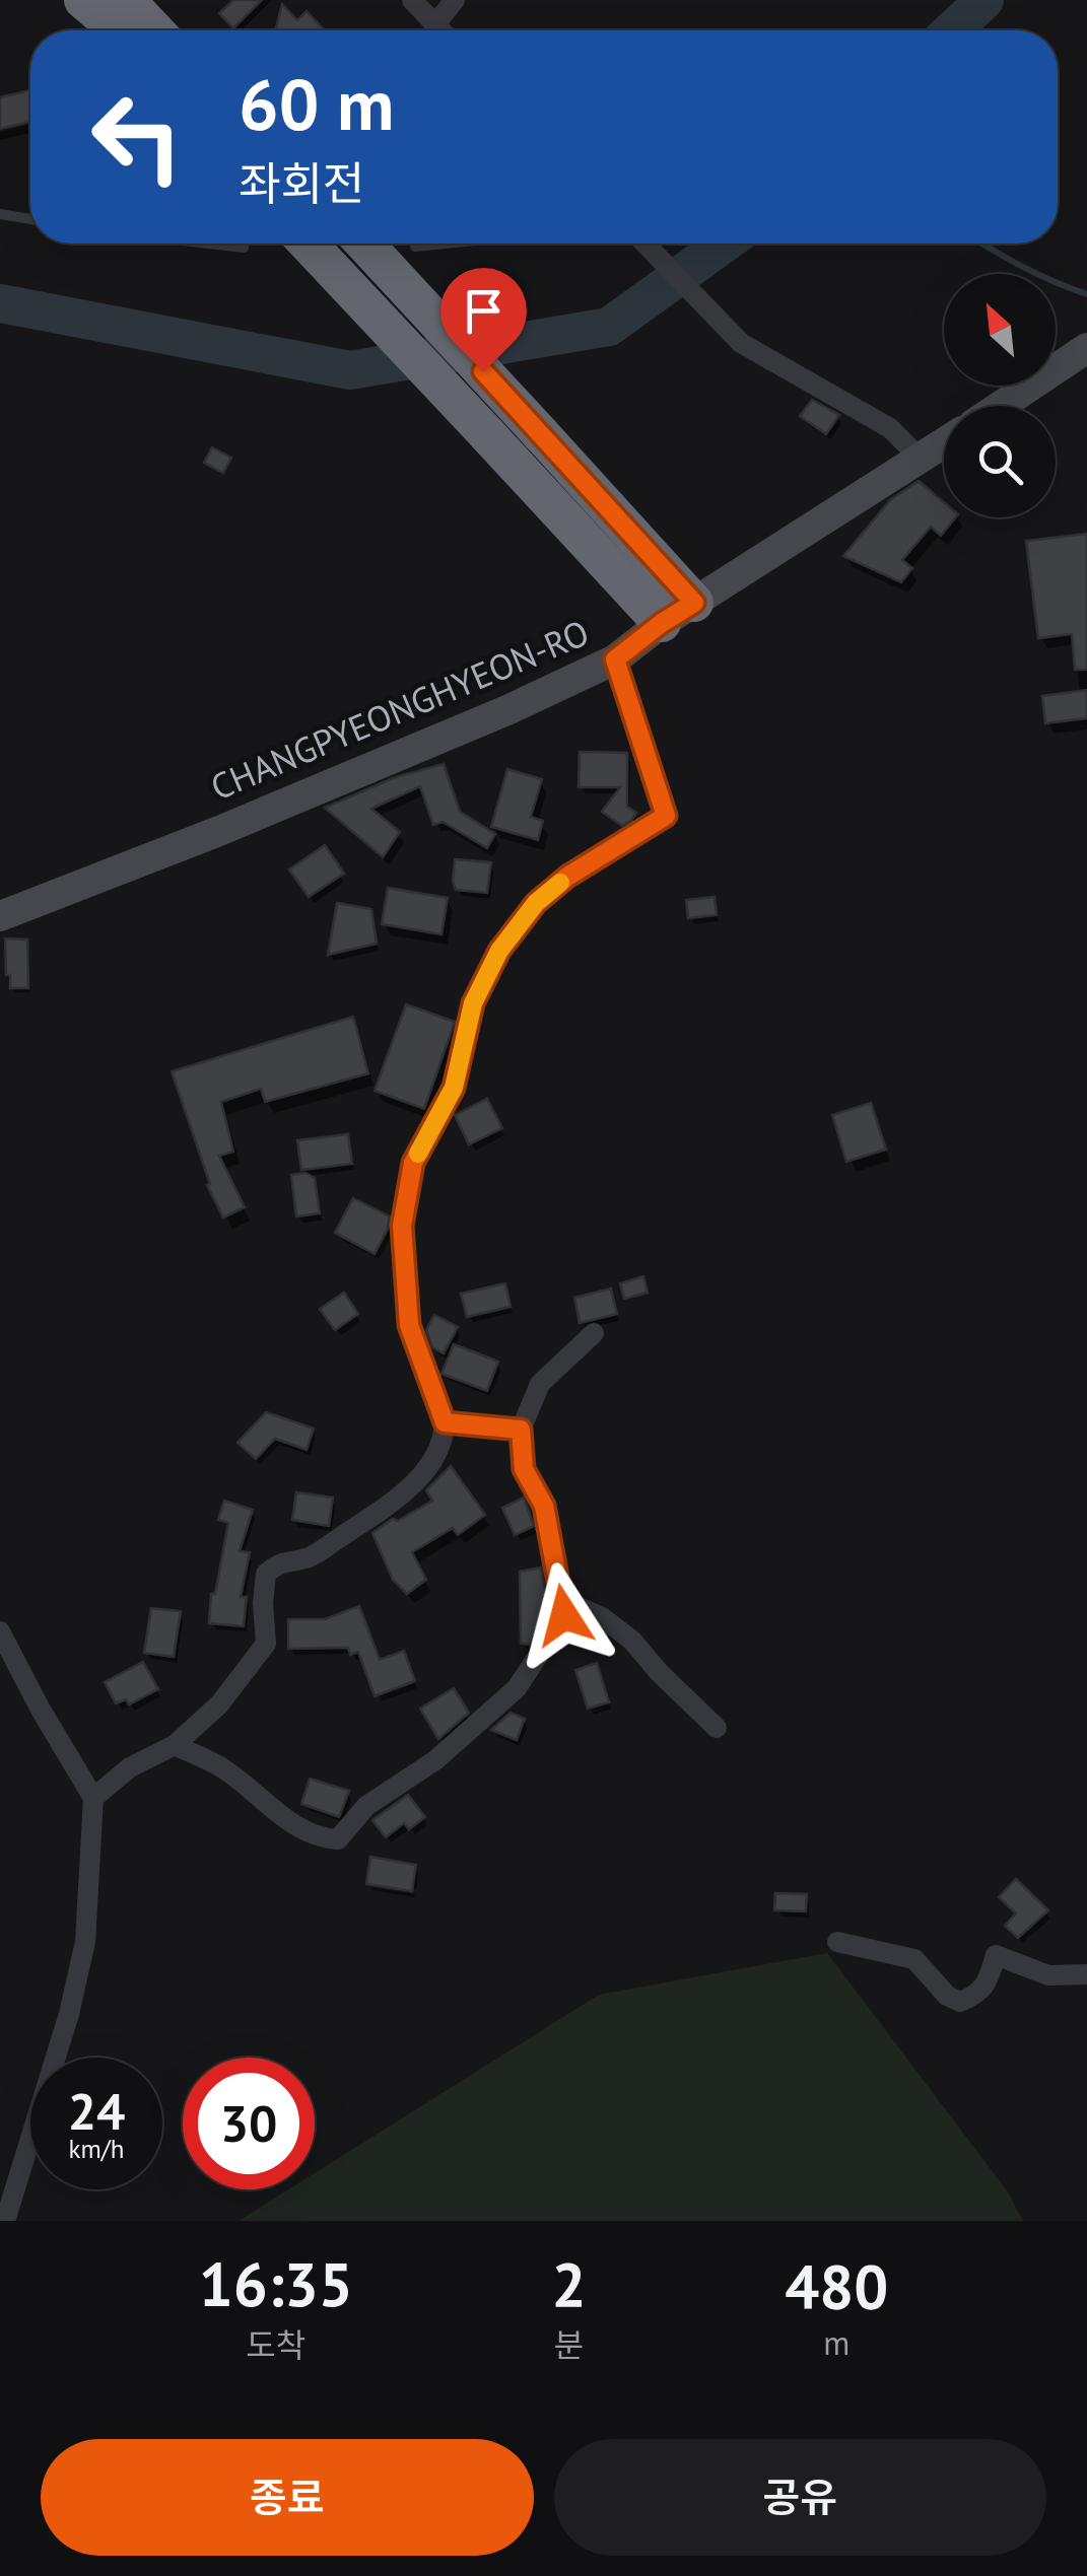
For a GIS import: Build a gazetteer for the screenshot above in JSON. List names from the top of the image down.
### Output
{
  "streets": {
    "main road": ["CHANGPYEONGHYEON-RO"]
  },
  "north": "top left",
  "page": {
    "turn": ["60 m", "좌회전"],
    "speed": "24 km/h",
    "limit": "30",
    "eta": [
      "16:35",
      "도착",
      "2",
      "분",
      "480",
      "m"
    ],
    "buttons": ["종료", "공유"]
  }
}
